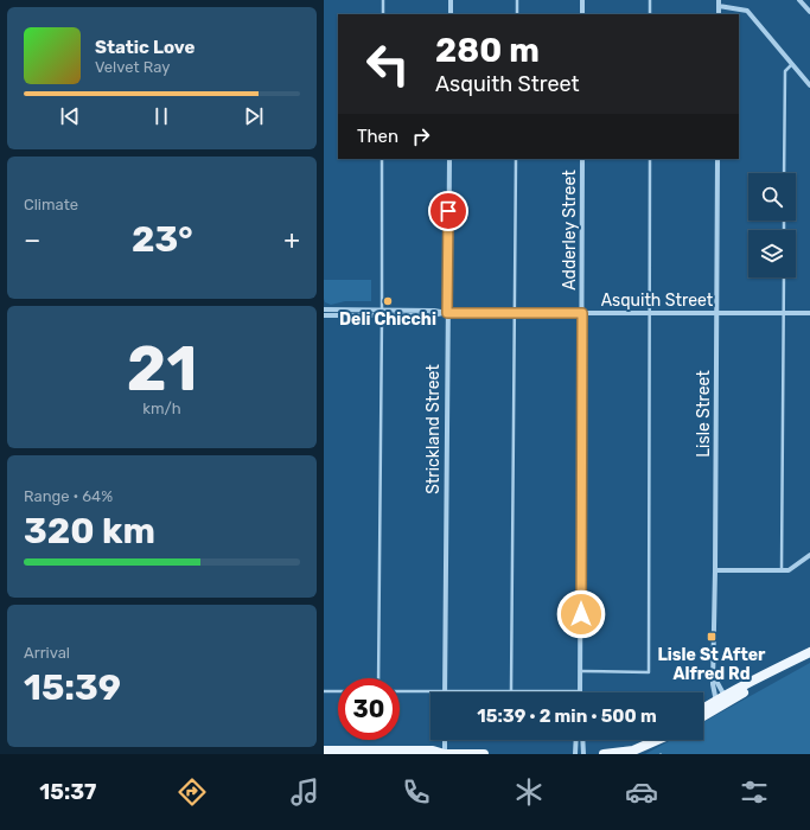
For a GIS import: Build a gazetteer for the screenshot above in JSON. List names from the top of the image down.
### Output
{
  "streets": {
    "street": [
      "Adderley Street",
      "Asquith Street",
      "Lisle Street",
      "Strickland Street"
    ]
  },
  "crossings": [
    ["Adderley Street", "Asquith Street"],
    ["Asquith Street", "Lisle Street"],
    ["Asquith Street", "Strickland Street"]
  ],
  "places": {
    "other": ["Deli Chicchi"],
    "transit": ["Lisle St After Alfred Rd"]
  },
  "page": {
    "turn": ["280 m", "Asquith Street"],
    "song": ["Static Love", "Velvet Ray"],
    "then": "Then",
    "tile": [
      "Climate",
      ["21", "km/h"],
      ["Range · 64%", "320 km"],
      ["Arrival", "15:39"]
    ],
    "heat": ["−", "23°", "+"],
    "limit": "30",
    "trip": "15:39 · 2 min · 500 m",
    "tabs": "15:37"
  }
}
